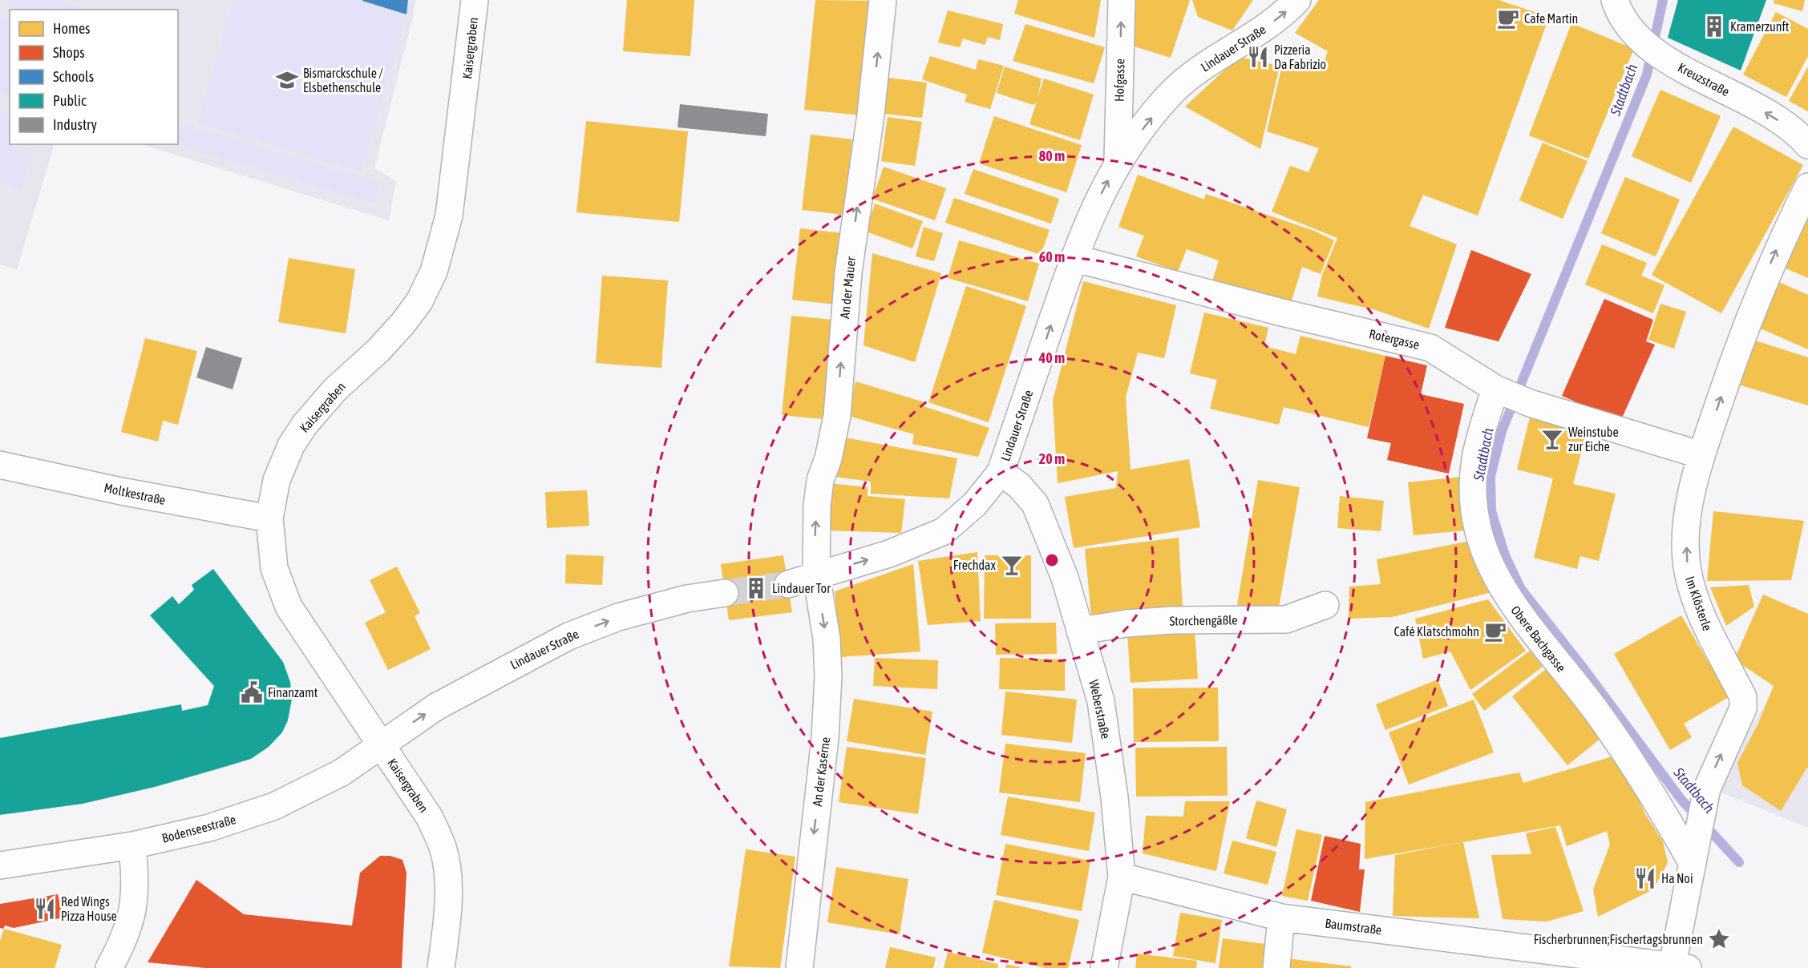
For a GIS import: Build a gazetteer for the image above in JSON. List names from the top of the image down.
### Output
{
  "streets": {
    "street": [
      "Kaisergraben",
      "Lindauer Straße",
      "Kreuzstraße",
      "Hofgasse",
      "An der Mauer",
      "Rotergasse",
      "Moltkestraße",
      "Im Klösterle",
      "Storchengäßle",
      "Obere Bachgasse",
      "Weberstraße",
      "An der Kaserne",
      "Bodenseestraße",
      "Baumstraße"
    ]
  },
  "crossings": [
    ["Kaisergraben", "Lindauer Straße"],
    ["Kaisergraben", "Moltkestraße"],
    ["Kaisergraben", "Bodenseestraße"],
    ["Lindauer Straße", "Hofgasse"],
    ["Lindauer Straße", "An der Mauer"],
    ["Lindauer Straße", "Rotergasse"],
    ["Lindauer Straße", "Weberstraße"],
    ["Lindauer Straße", "An der Kaserne"],
    ["Lindauer Straße", "Bodenseestraße"],
    ["An der Mauer", "An der Kaserne"],
    ["Rotergasse", "Im Klösterle"],
    ["Rotergasse", "Obere Bachgasse"],
    ["Im Klösterle", "Obere Bachgasse"],
    ["Im Klösterle", "Baumstraße"],
    ["Storchengäßle", "Weberstraße"],
    ["Weberstraße", "Baumstraße"]
  ],
  "one_way": [
    "Lindauer Straße",
    "Kreuzstraße",
    "Hofgasse",
    "An der Mauer",
    "Im Klösterle",
    "An der Kaserne"
  ],
  "water": ["Stadtbach"],
  "places": {
    "cafe": ["Cafe Martin", "Café Klatschmohn"],
    "building": ["Kramerzunft", "Lindauer Tor"],
    "restaurant": ["Pizzeria Da Fabrizio", "Ha Noi", "Red Wings Pizza House"],
    "school or university": ["Bismarckschule / Elsbethenschule"],
    "bar": ["Weinstube zur Eiche", "Frechdax"],
    "public building": ["Finanzamt"],
    "place": ["Fischerbrunnen;Fischertagsbrunnen"]
  },
  "legend": [
    "Homes",
    "Shops",
    "Schools",
    "Public",
    "Industry"
  ],
  "rings": [
    "80 m",
    "60 m",
    "40 m",
    "20 m"
  ]
}
